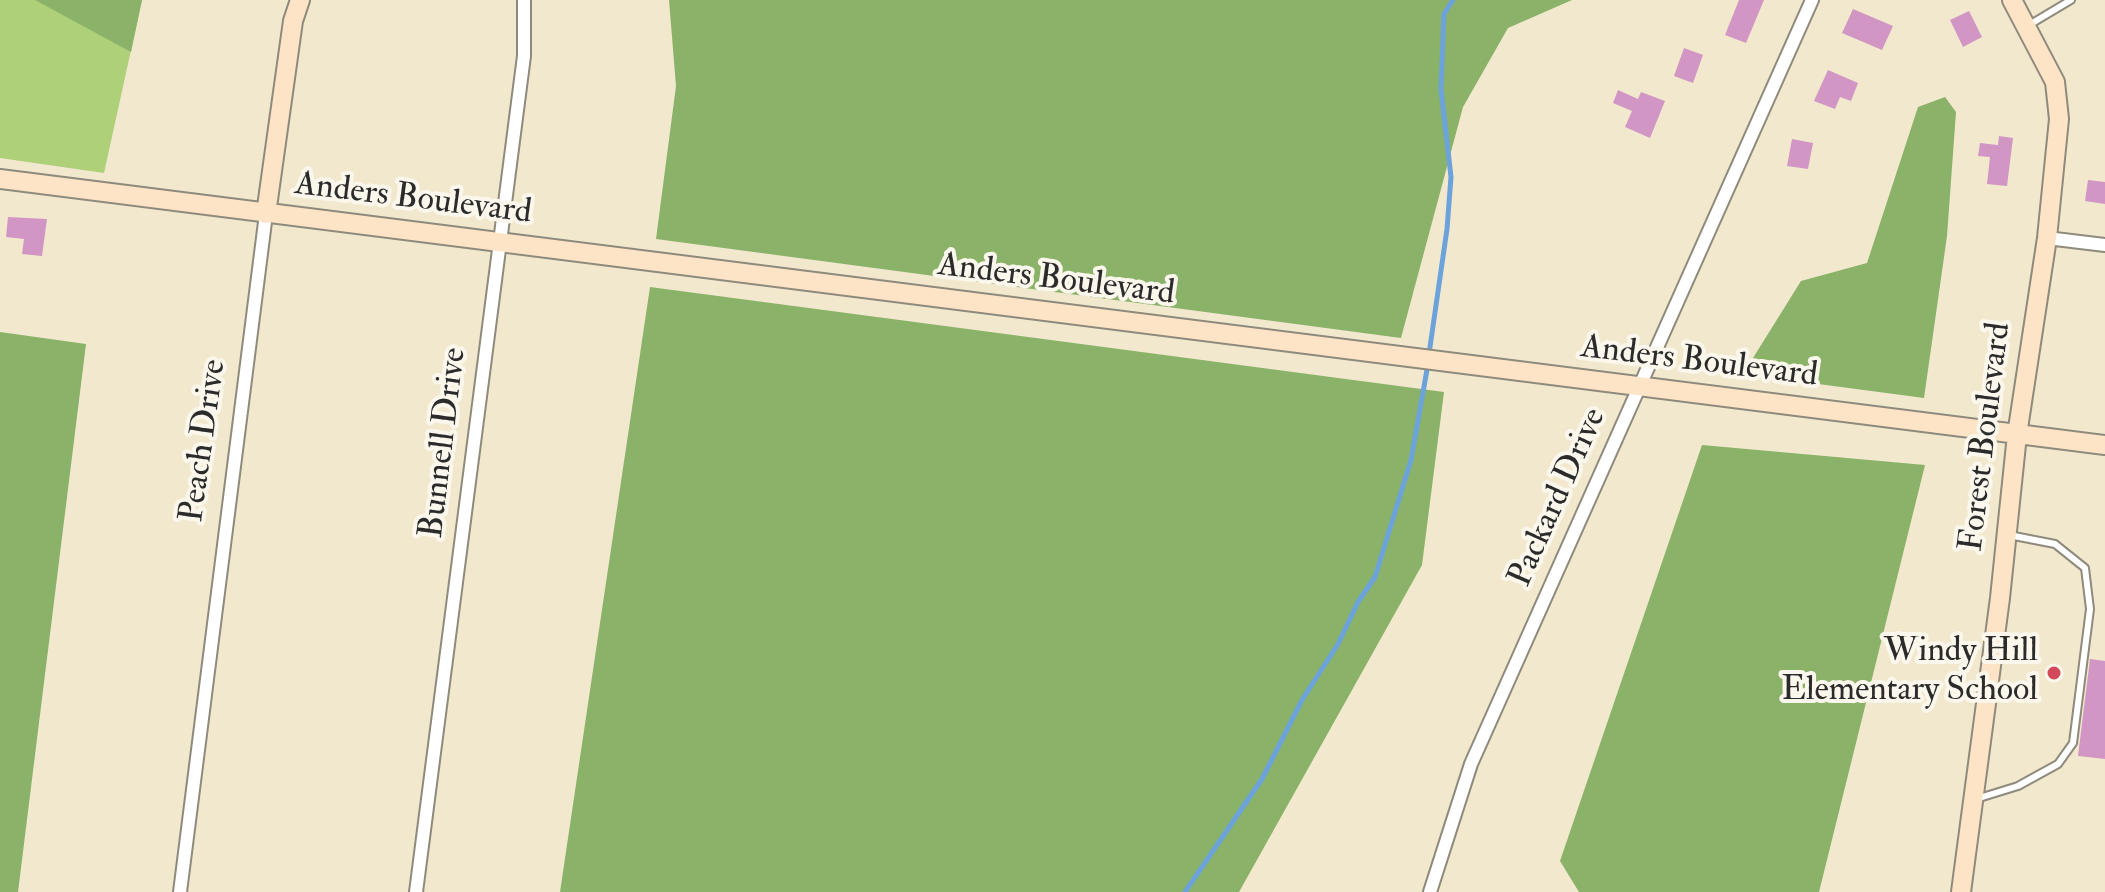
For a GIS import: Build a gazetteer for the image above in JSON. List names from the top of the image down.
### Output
{
  "streets": {
    "street": [
      "Anders Boulevard",
      "Forest Boulevard",
      "Peach Drive",
      "Bunnell Drive",
      "Packard Drive"
    ]
  },
  "crossings": [
    ["Anders Boulevard", "Forest Boulevard"],
    ["Anders Boulevard", "Peach Drive"],
    ["Anders Boulevard", "Bunnell Drive"],
    ["Anders Boulevard", "Packard Drive"]
  ],
  "places": ["Windy Hill Elementary School"]
}
